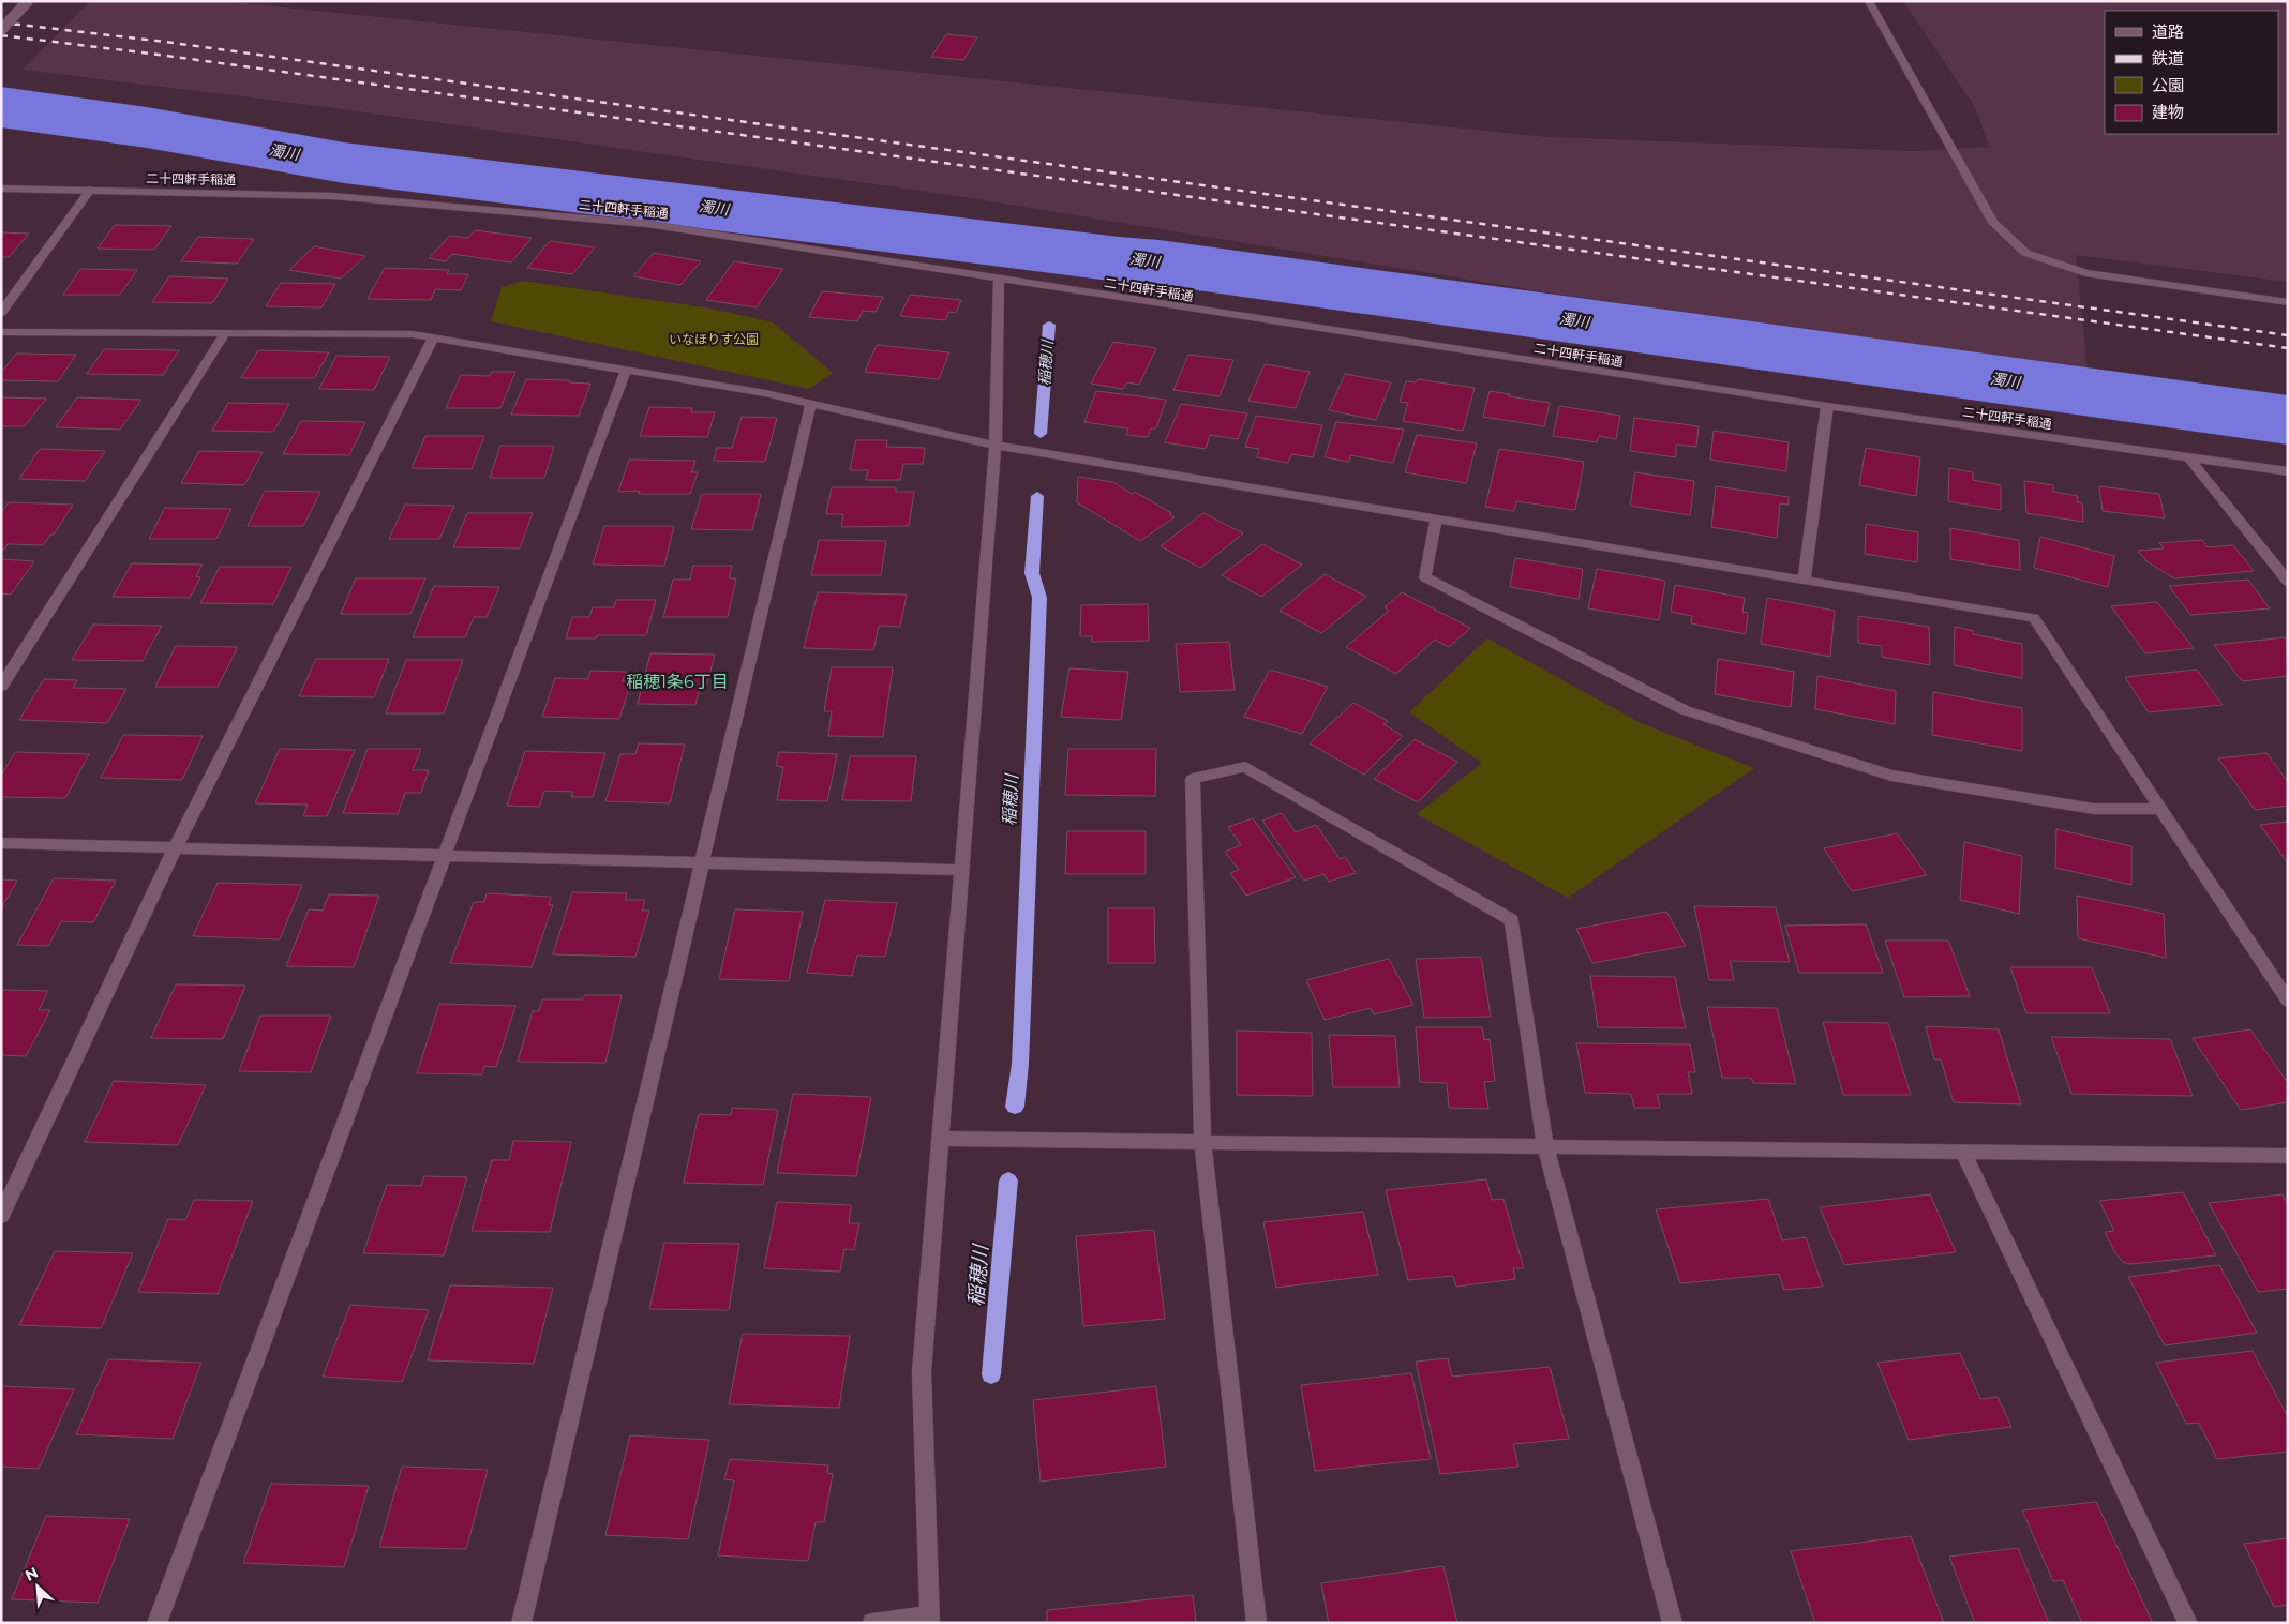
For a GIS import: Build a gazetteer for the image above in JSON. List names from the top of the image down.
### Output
{
  "streets": {
    "street": ["二十四軒手稲通"]
  },
  "districts": ["稲穂1条6丁目"],
  "water": ["濁川", "稲穂川"],
  "parks": ["いなほりす公園"],
  "legend": [
    "道路",
    "鉄道",
    "公園",
    "建物"
  ],
  "north": "top left"
}
